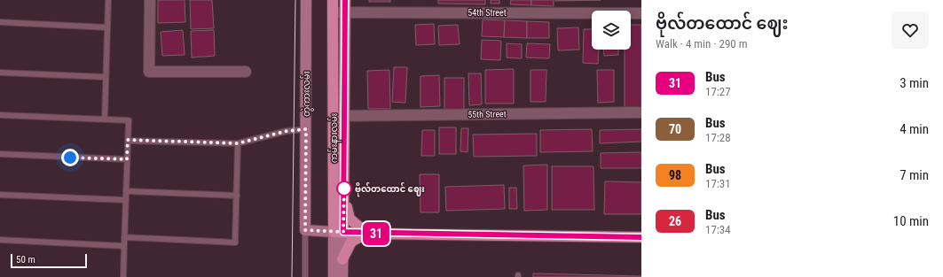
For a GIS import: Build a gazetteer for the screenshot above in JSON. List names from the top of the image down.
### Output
{
  "streets": {
    "main road": ["တွဲကားလမ်း", "ကမ်းနားလမ်း"],
    "street": ["54th Street", "55th Street"]
  },
  "crossings": [
    ["54th Street", "ကမ်းနားလမ်း"],
    ["55th Street", "ကမ်းနားလမ်း"]
  ],
  "places": ["ဗိုလ်တထောင် ဈေး"],
  "lines": ["bus line 31"],
  "scale_bar": "50 m",
  "page": {
    "on_map": "31",
    "heading": ["ဗိုလ်တထောင် ဈေး", "Walk · 4 min · 290 m"],
    "list": [
      {
        "mark": "31",
        "name": "Bus",
        "note": "17:27",
        "value": "3 min"
      },
      {
        "mark": "70",
        "name": "Bus",
        "note": "17:28",
        "value": "4 min"
      },
      {
        "mark": "98",
        "name": "Bus",
        "note": "17:31",
        "value": "7 min"
      },
      {
        "mark": "26",
        "name": "Bus",
        "note": "17:34",
        "value": "10 min"
      }
    ],
    "scale": "50 m"
  }
}
